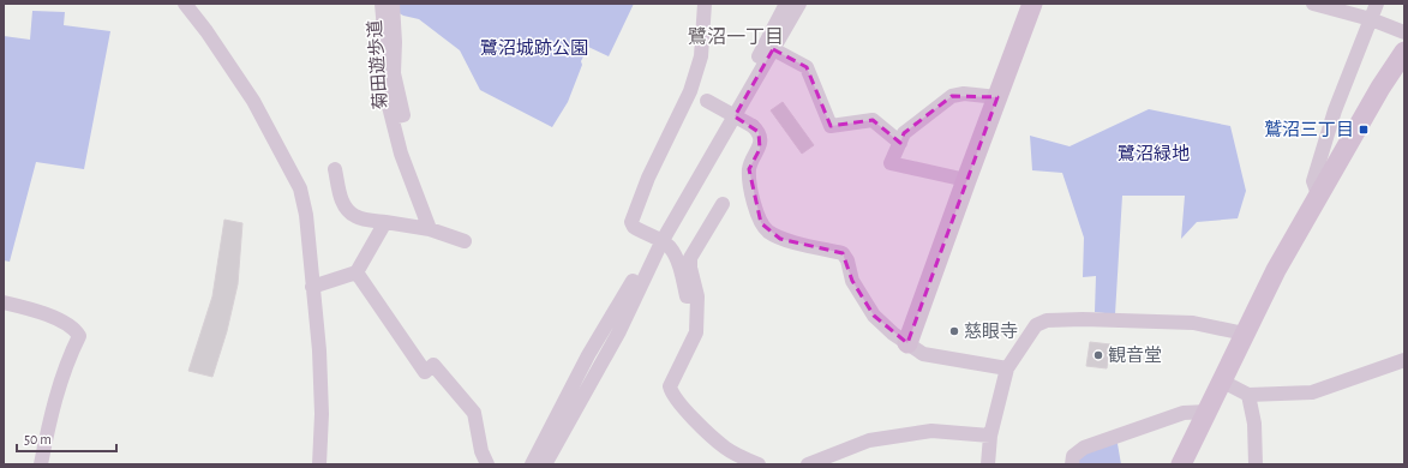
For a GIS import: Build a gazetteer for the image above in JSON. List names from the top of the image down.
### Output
{
  "streets": {
    "street": ["菊田遊歩道"]
  },
  "districts": ["鷺沼一丁目"],
  "parks": ["鷺沼城跡公園", "鷺沼緑地"],
  "places": {
    "transit": ["鷲沼三丁目"],
    "other": ["慈眼寺", "観音堂"]
  },
  "scale_bar": "50 m"
}
